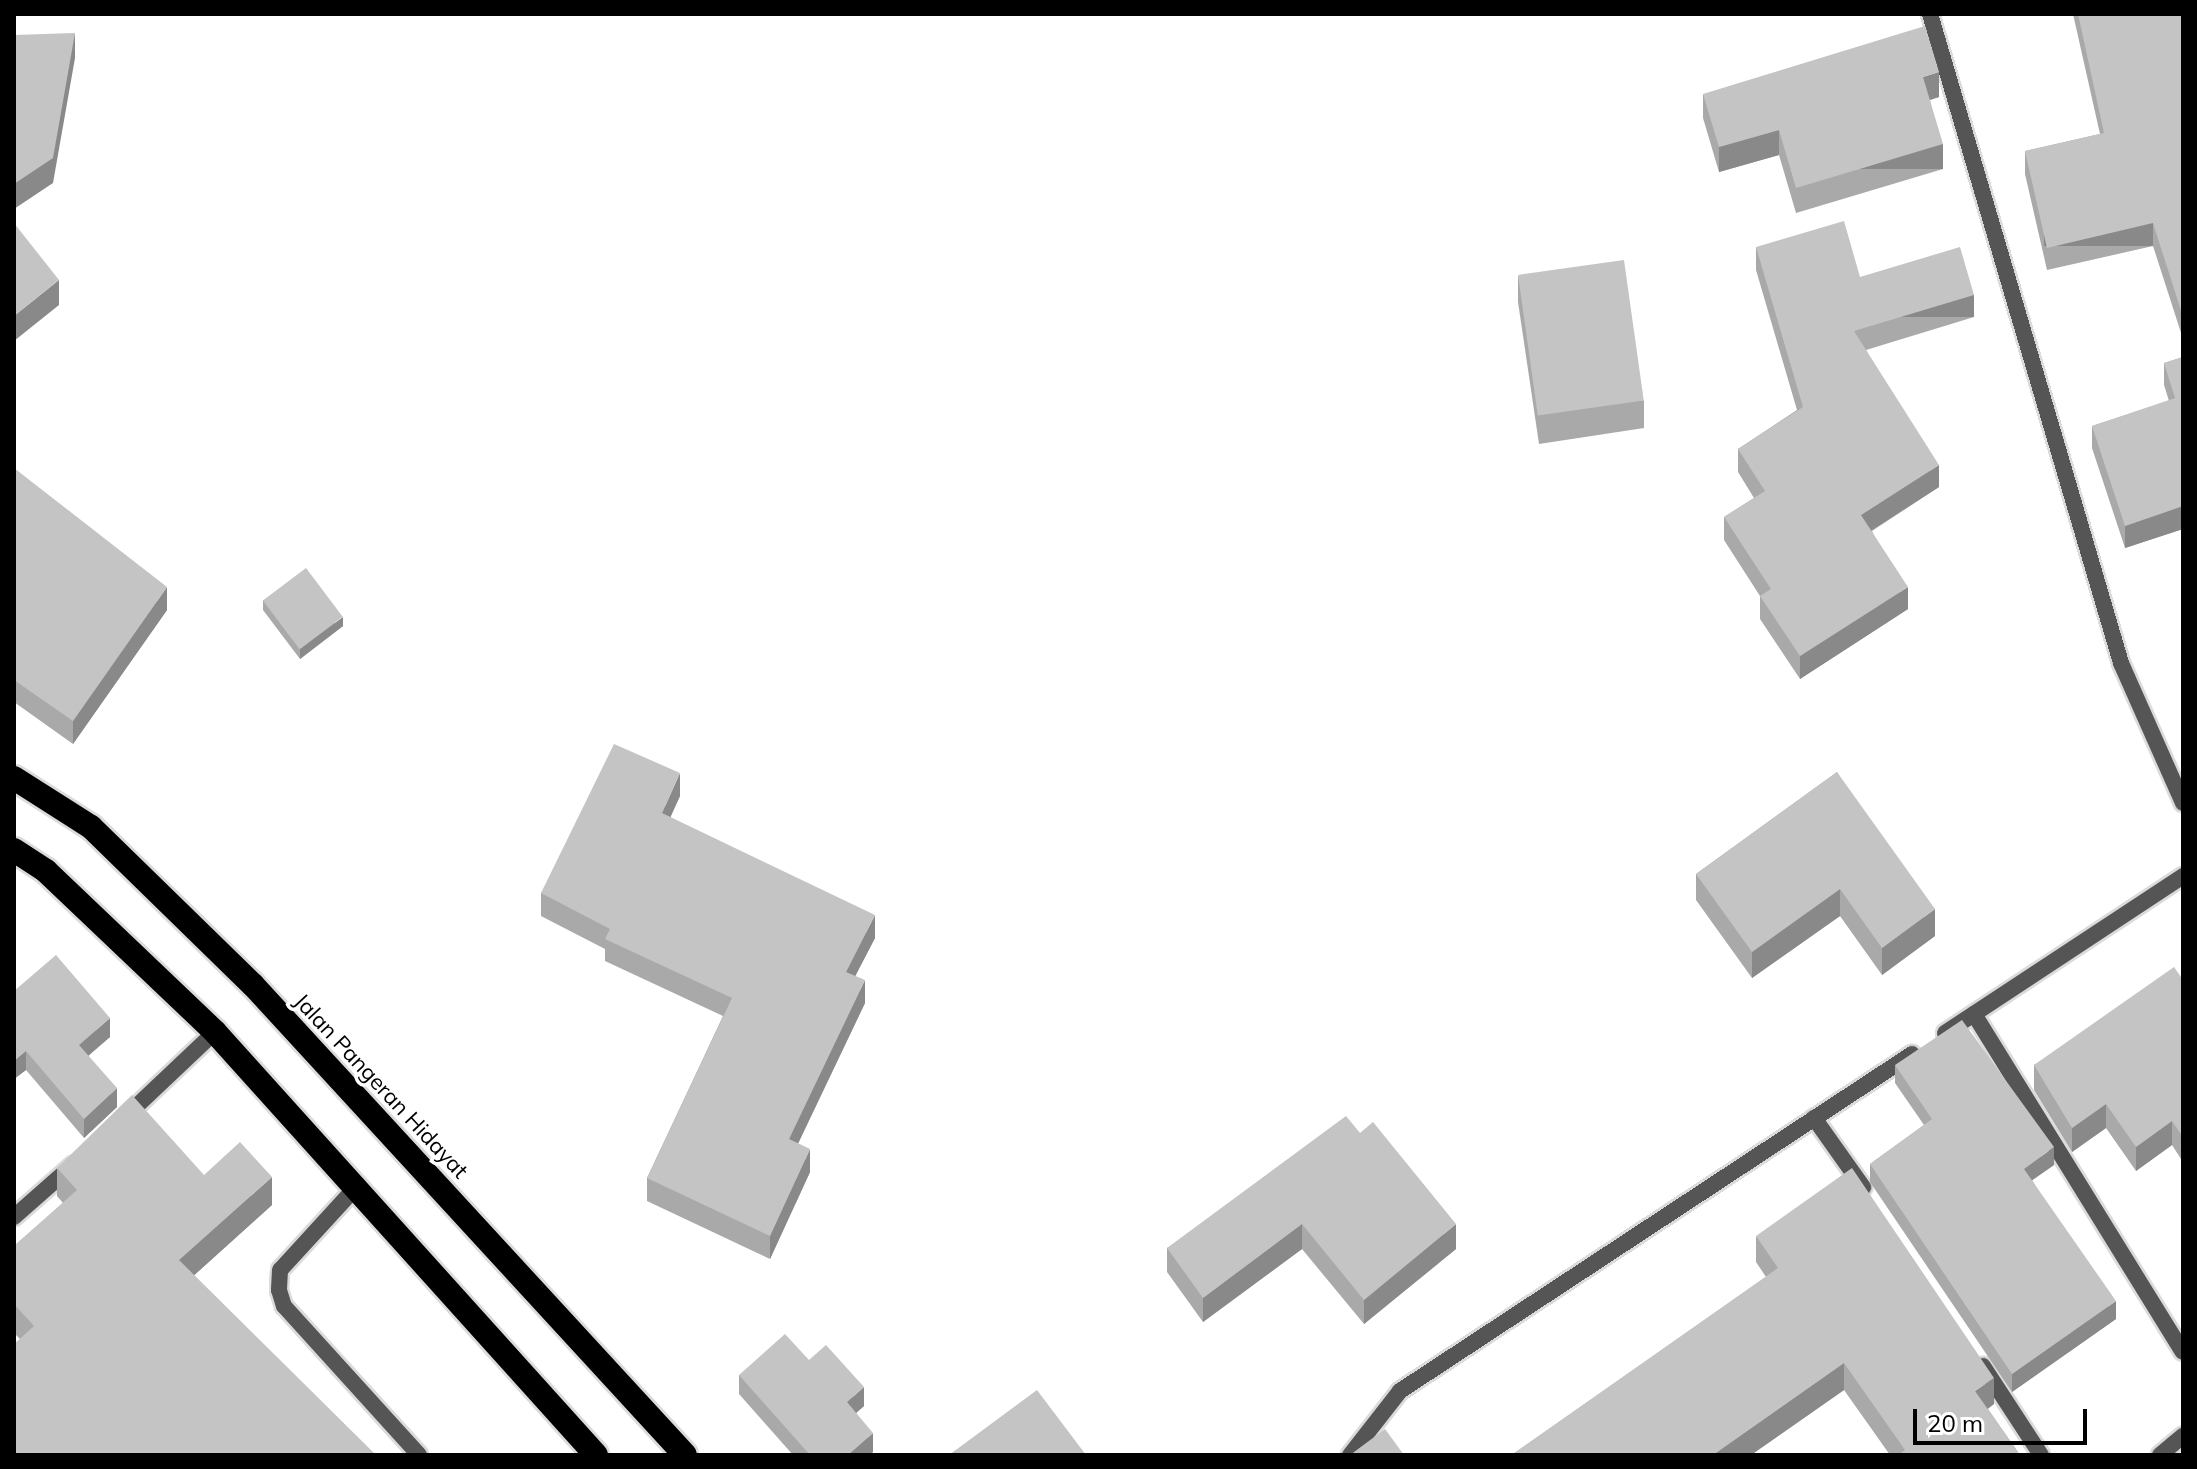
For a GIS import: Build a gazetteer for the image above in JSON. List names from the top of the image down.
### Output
{
  "streets": {
    "highway": ["Jalan Pangeran Hidayat"]
  },
  "scale_bar": "20 m"
}
